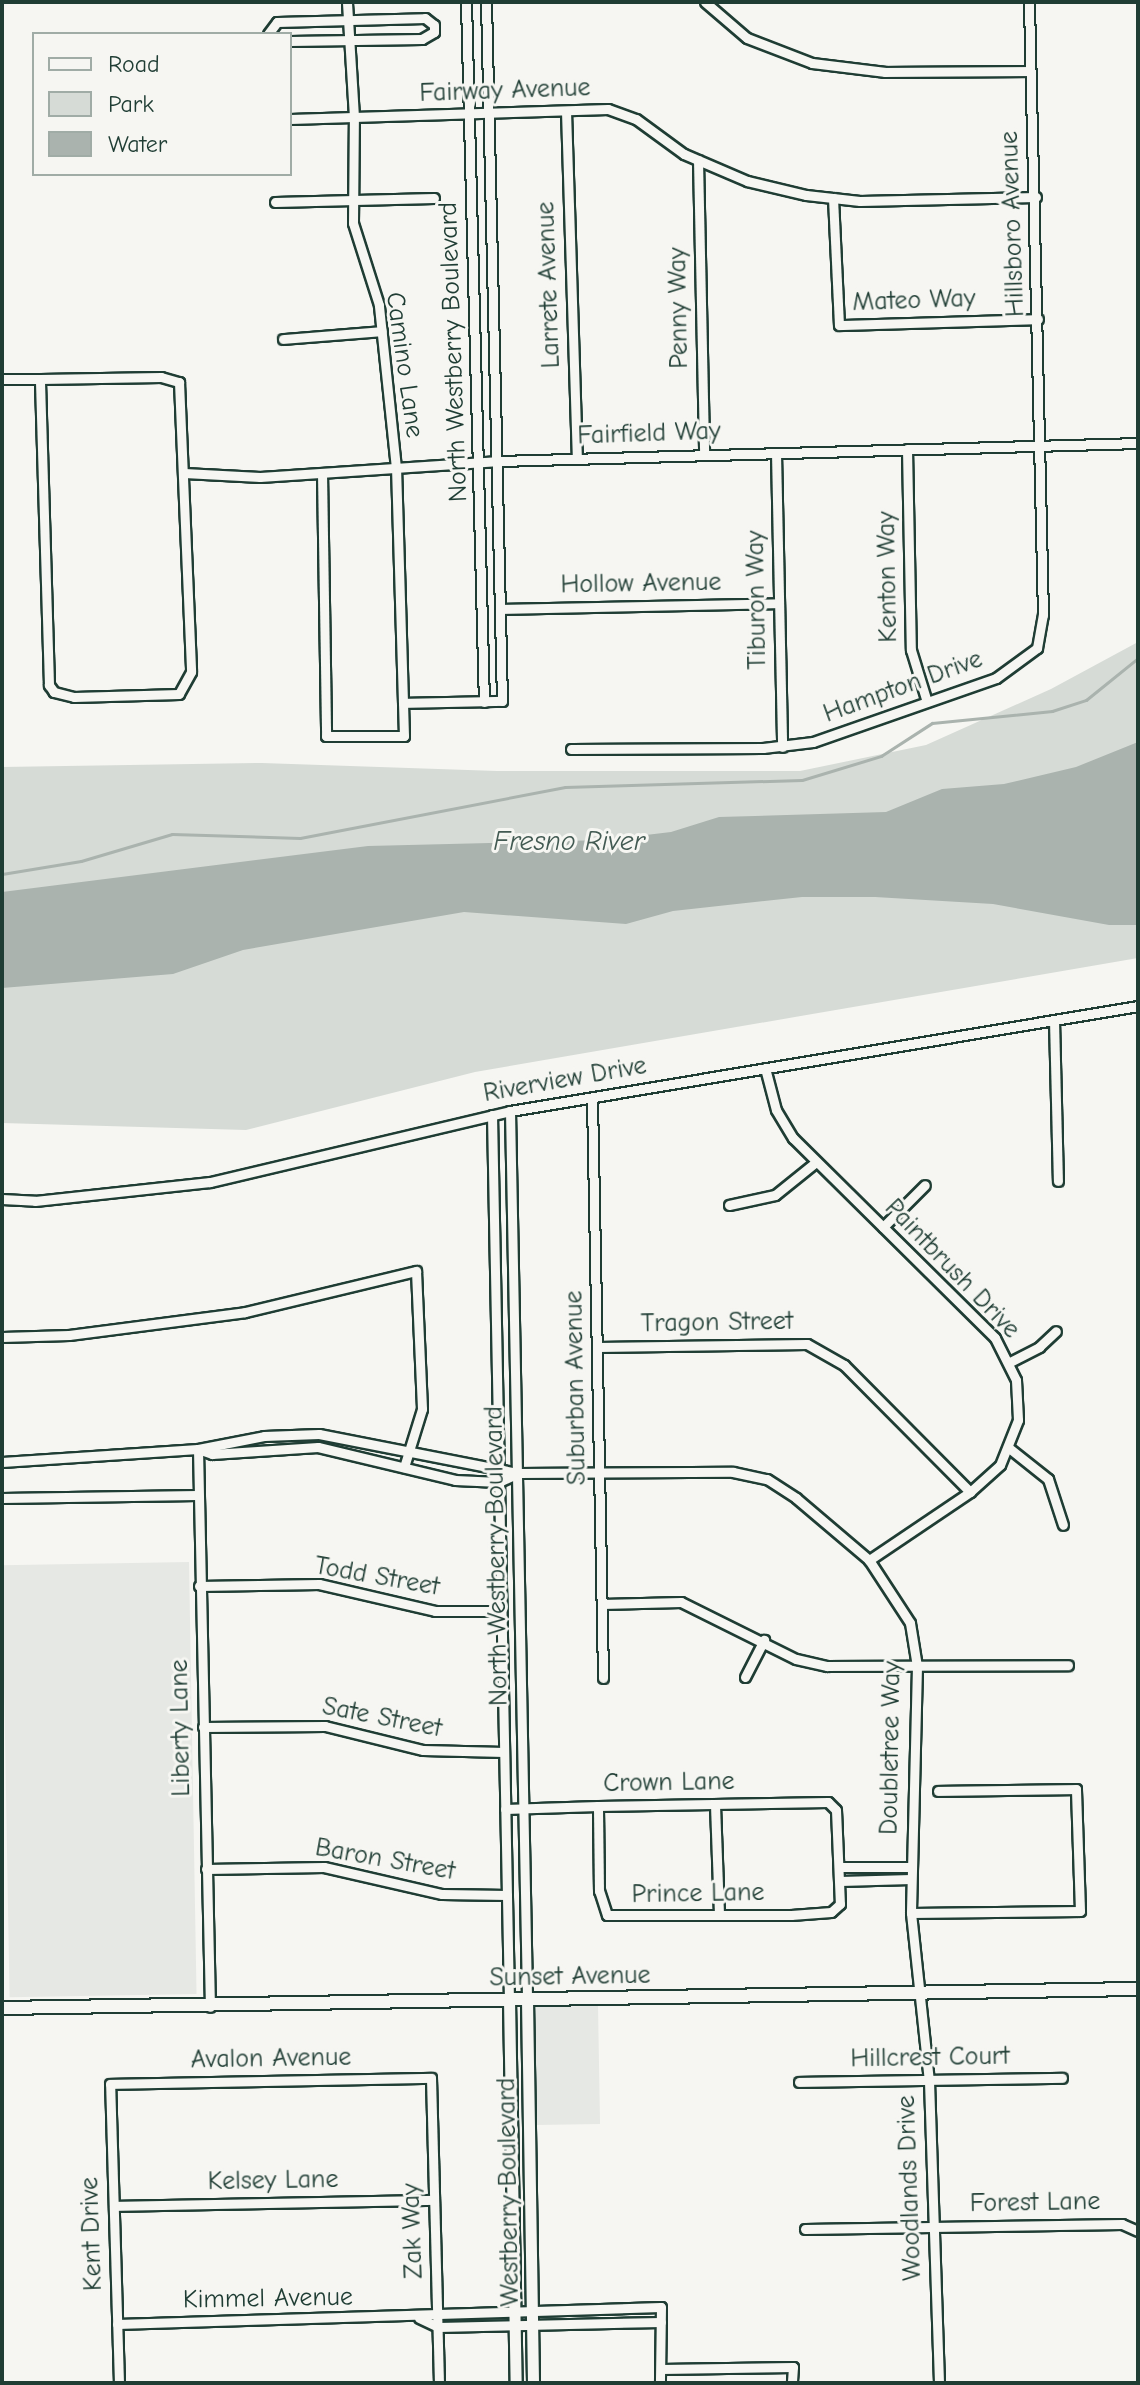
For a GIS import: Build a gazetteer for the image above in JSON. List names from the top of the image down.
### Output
{
  "streets": {
    "main road": ["Sunset Avenue"],
    "street": [
      "Fairway Avenue",
      "Hillsboro Avenue",
      "Larrete Avenue",
      "Mateo Way",
      "Penny Way",
      "North Westberry Boulevard",
      "Camino Lane",
      "Fairfield Way",
      "Kenton Way",
      "Hollow Avenue",
      "Tiburon Way",
      "Hampton Drive",
      "Riverview Drive",
      "Paintbrush Drive",
      "Tragon Street",
      "Suburban Avenue",
      "Todd Street",
      "Sate Street",
      "Liberty Lane",
      "Doubletree Way",
      "Crown Lane",
      "Baron Street",
      "Prince Lane",
      "Hillcrest Court",
      "Avalon Avenue",
      "Kelsey Lane",
      "Woodlands Drive",
      "Westberry Boulevard",
      "Forest Lane",
      "Zak Way",
      "Kent Drive",
      "Kimmel Avenue"
    ]
  },
  "crossings": [
    ["Fairway Avenue", "Hillsboro Avenue"],
    ["Fairway Avenue", "Larrete Avenue"],
    ["Fairway Avenue", "Mateo Way"],
    ["Fairway Avenue", "Penny Way"],
    ["Fairway Avenue", "North Westberry Boulevard"],
    ["Fairway Avenue", "Camino Lane"],
    ["Hillsboro Avenue", "Mateo Way"],
    ["Hillsboro Avenue", "Fairfield Way"],
    ["Hillsboro Avenue", "Hampton Drive"],
    ["Larrete Avenue", "Fairfield Way"],
    ["Penny Way", "Fairfield Way"],
    ["North Westberry Boulevard", "Fairfield Way"],
    ["North Westberry Boulevard", "Hollow Avenue"],
    ["North Westberry Boulevard", "Riverview Drive"],
    ["North Westberry Boulevard", "Todd Street"],
    ["North Westberry Boulevard", "Sate Street"],
    ["North Westberry Boulevard", "Doubletree Way"],
    ["North Westberry Boulevard", "Crown Lane"],
    ["North Westberry Boulevard", "Baron Street"],
    ["North Westberry Boulevard", "Sunset Avenue"],
    ["North Westberry Boulevard", "Westberry Boulevard"],
    ["Camino Lane", "Fairfield Way"],
    ["Fairfield Way", "Kenton Way"],
    ["Fairfield Way", "Tiburon Way"],
    ["Fairfield Way", "Hampton Drive"],
    ["Kenton Way", "Hampton Drive"],
    ["Hollow Avenue", "Tiburon Way"],
    ["Tiburon Way", "Hampton Drive"],
    ["Riverview Drive", "Paintbrush Drive"],
    ["Riverview Drive", "Suburban Avenue"],
    ["Paintbrush Drive", "Tragon Street"],
    ["Paintbrush Drive", "Doubletree Way"],
    ["Tragon Street", "Suburban Avenue"],
    ["Suburban Avenue", "Doubletree Way"],
    ["Todd Street", "Liberty Lane"],
    ["Sate Street", "Liberty Lane"],
    ["Liberty Lane", "Doubletree Way"],
    ["Liberty Lane", "Baron Street"],
    ["Liberty Lane", "Sunset Avenue"],
    ["Doubletree Way", "Sunset Avenue"],
    ["Doubletree Way", "Woodlands Drive"],
    ["Crown Lane", "Prince Lane"],
    ["Sunset Avenue", "Woodlands Drive"],
    ["Sunset Avenue", "Westberry Boulevard"],
    ["Hillcrest Court", "Woodlands Drive"],
    ["Avalon Avenue", "Zak Way"],
    ["Avalon Avenue", "Kent Drive"],
    ["Kelsey Lane", "Zak Way"],
    ["Kelsey Lane", "Kent Drive"],
    ["Woodlands Drive", "Forest Lane"],
    ["Westberry Boulevard", "Kimmel Avenue"],
    ["Zak Way", "Kimmel Avenue"],
    ["Kent Drive", "Kimmel Avenue"]
  ],
  "water": ["Fresno River"],
  "legend": ["Road", "Park", "Water"]
}
